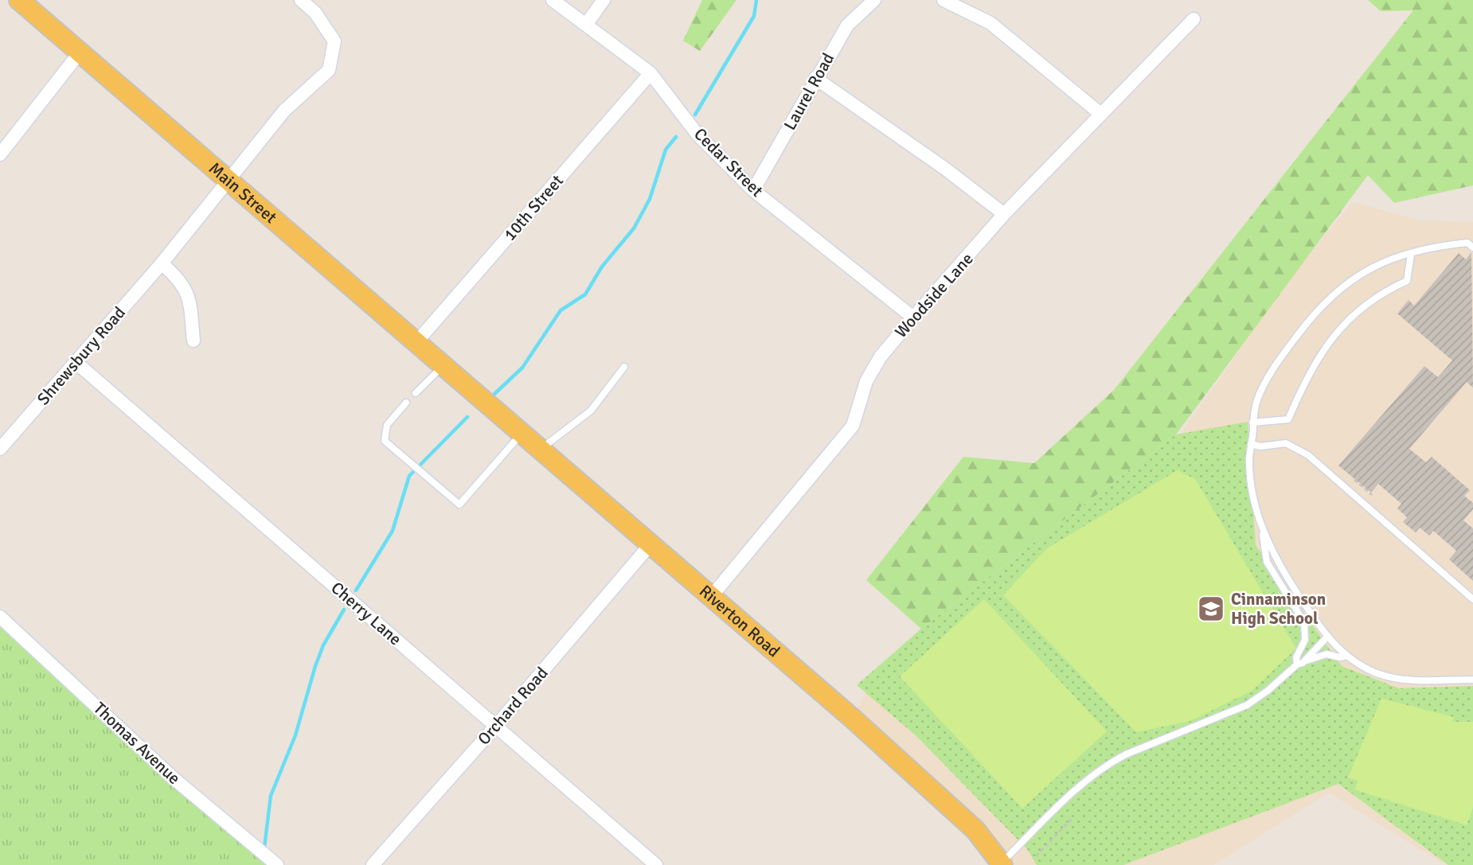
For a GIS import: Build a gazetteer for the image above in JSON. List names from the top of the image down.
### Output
{
  "streets": {
    "main road": ["Main Street", "Riverton Road"],
    "street": [
      "Laurel Road",
      "Cedar Street",
      "10th Street",
      "Woodside Lane",
      "Shrewsbury Road",
      "Cherry Lane",
      "Orchard Road",
      "Thomas Avenue"
    ]
  },
  "crossings": [
    ["Laurel Road", "Cedar Street"],
    ["Cedar Street", "10th Street"],
    ["Cedar Street", "Woodside Lane"],
    ["Main Street", "10th Street"],
    ["Main Street", "Shrewsbury Road"],
    ["Main Street", "Riverton Road"],
    ["Woodside Lane", "Riverton Road"],
    ["Shrewsbury Road", "Cherry Lane"],
    ["Cherry Lane", "Orchard Road"],
    ["Riverton Road", "Orchard Road"]
  ],
  "places": {
    "school or university": ["Cinnaminson High School"]
  }
}
